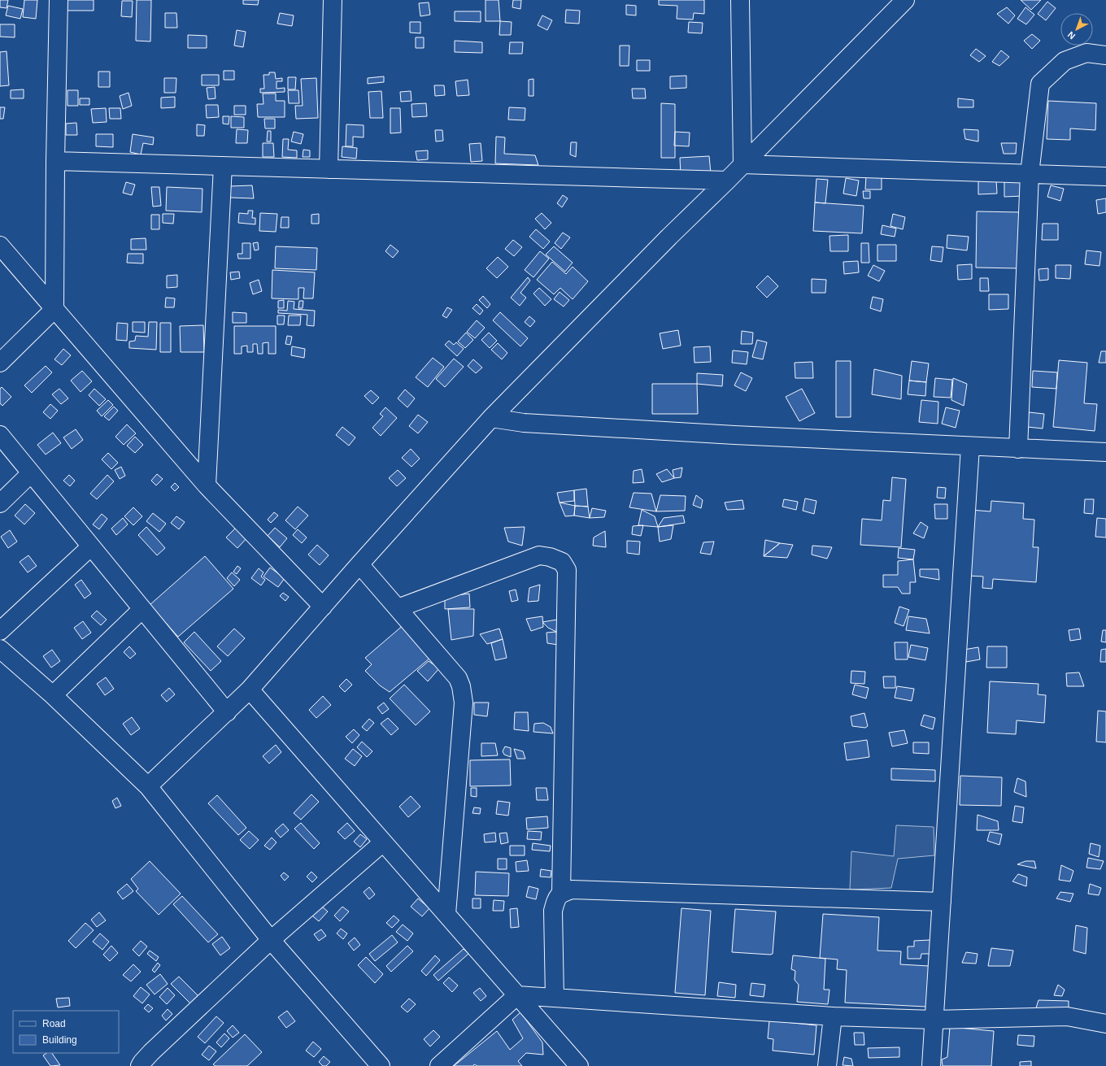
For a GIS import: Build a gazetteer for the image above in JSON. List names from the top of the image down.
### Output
{
  "legend": ["Road", "Building"],
  "north": "bottom left"
}
